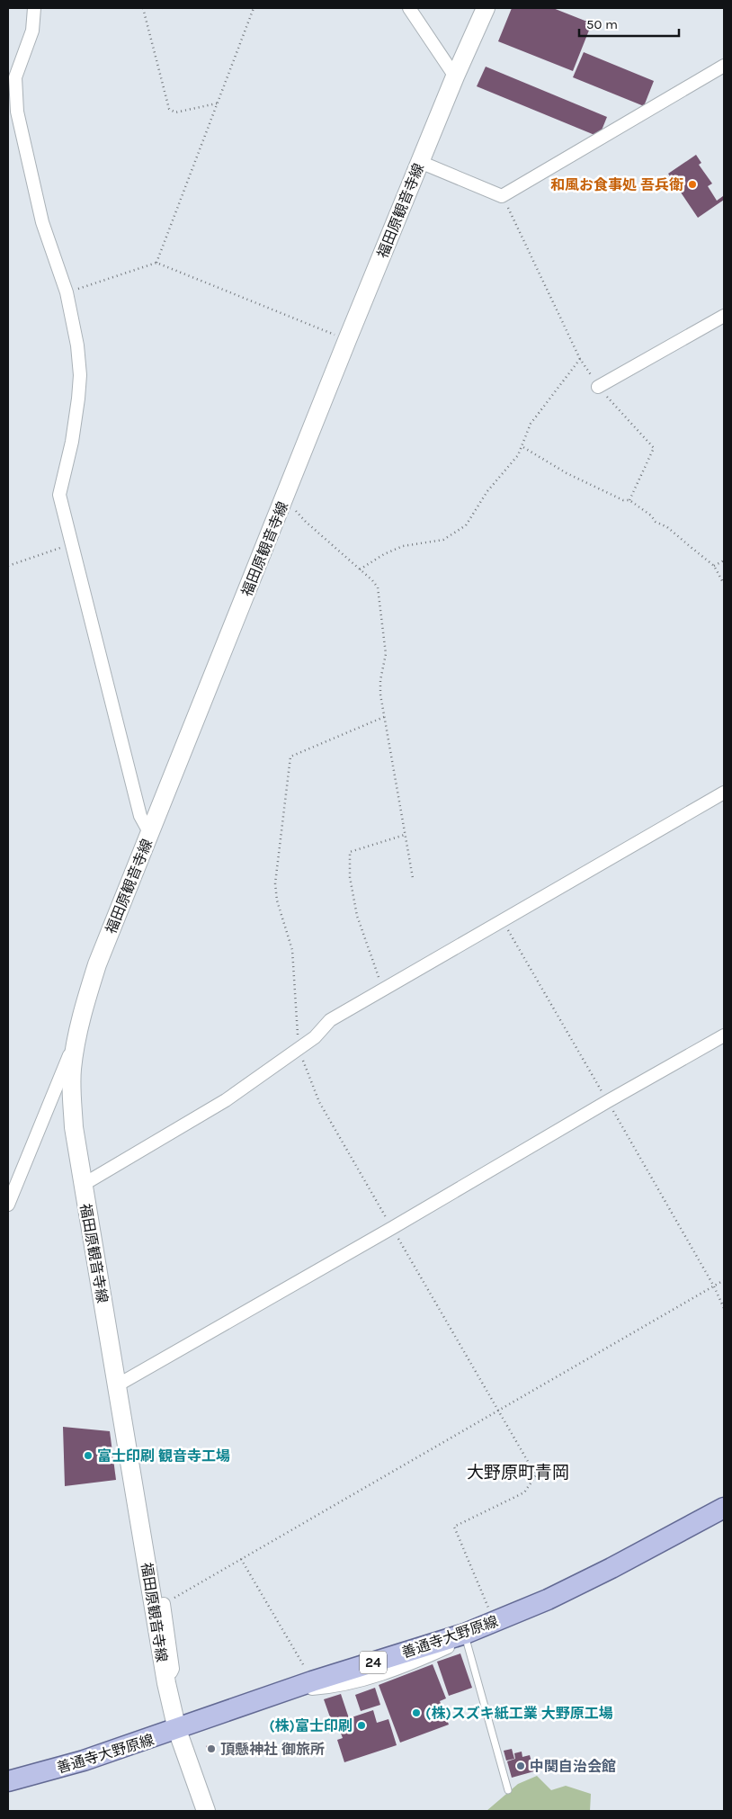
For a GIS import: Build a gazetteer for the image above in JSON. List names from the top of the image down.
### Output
{
  "streets": {
    "main road": ["福田原観音寺線", "善通寺大野原線", "24"]
  },
  "crossings": [
    ["福田原観音寺線", "善通寺大野原線"]
  ],
  "districts": ["大野原町青岡"],
  "places": [
    "和風お食事処 吾兵衛",
    "富士印刷 観音寺工場",
    "(株)スズキ紙工業 大野原工場",
    "(株)富士印刷",
    "頂懸神社 御旅所",
    "中関自治会館"
  ],
  "scale_bar": "50 m"
}
